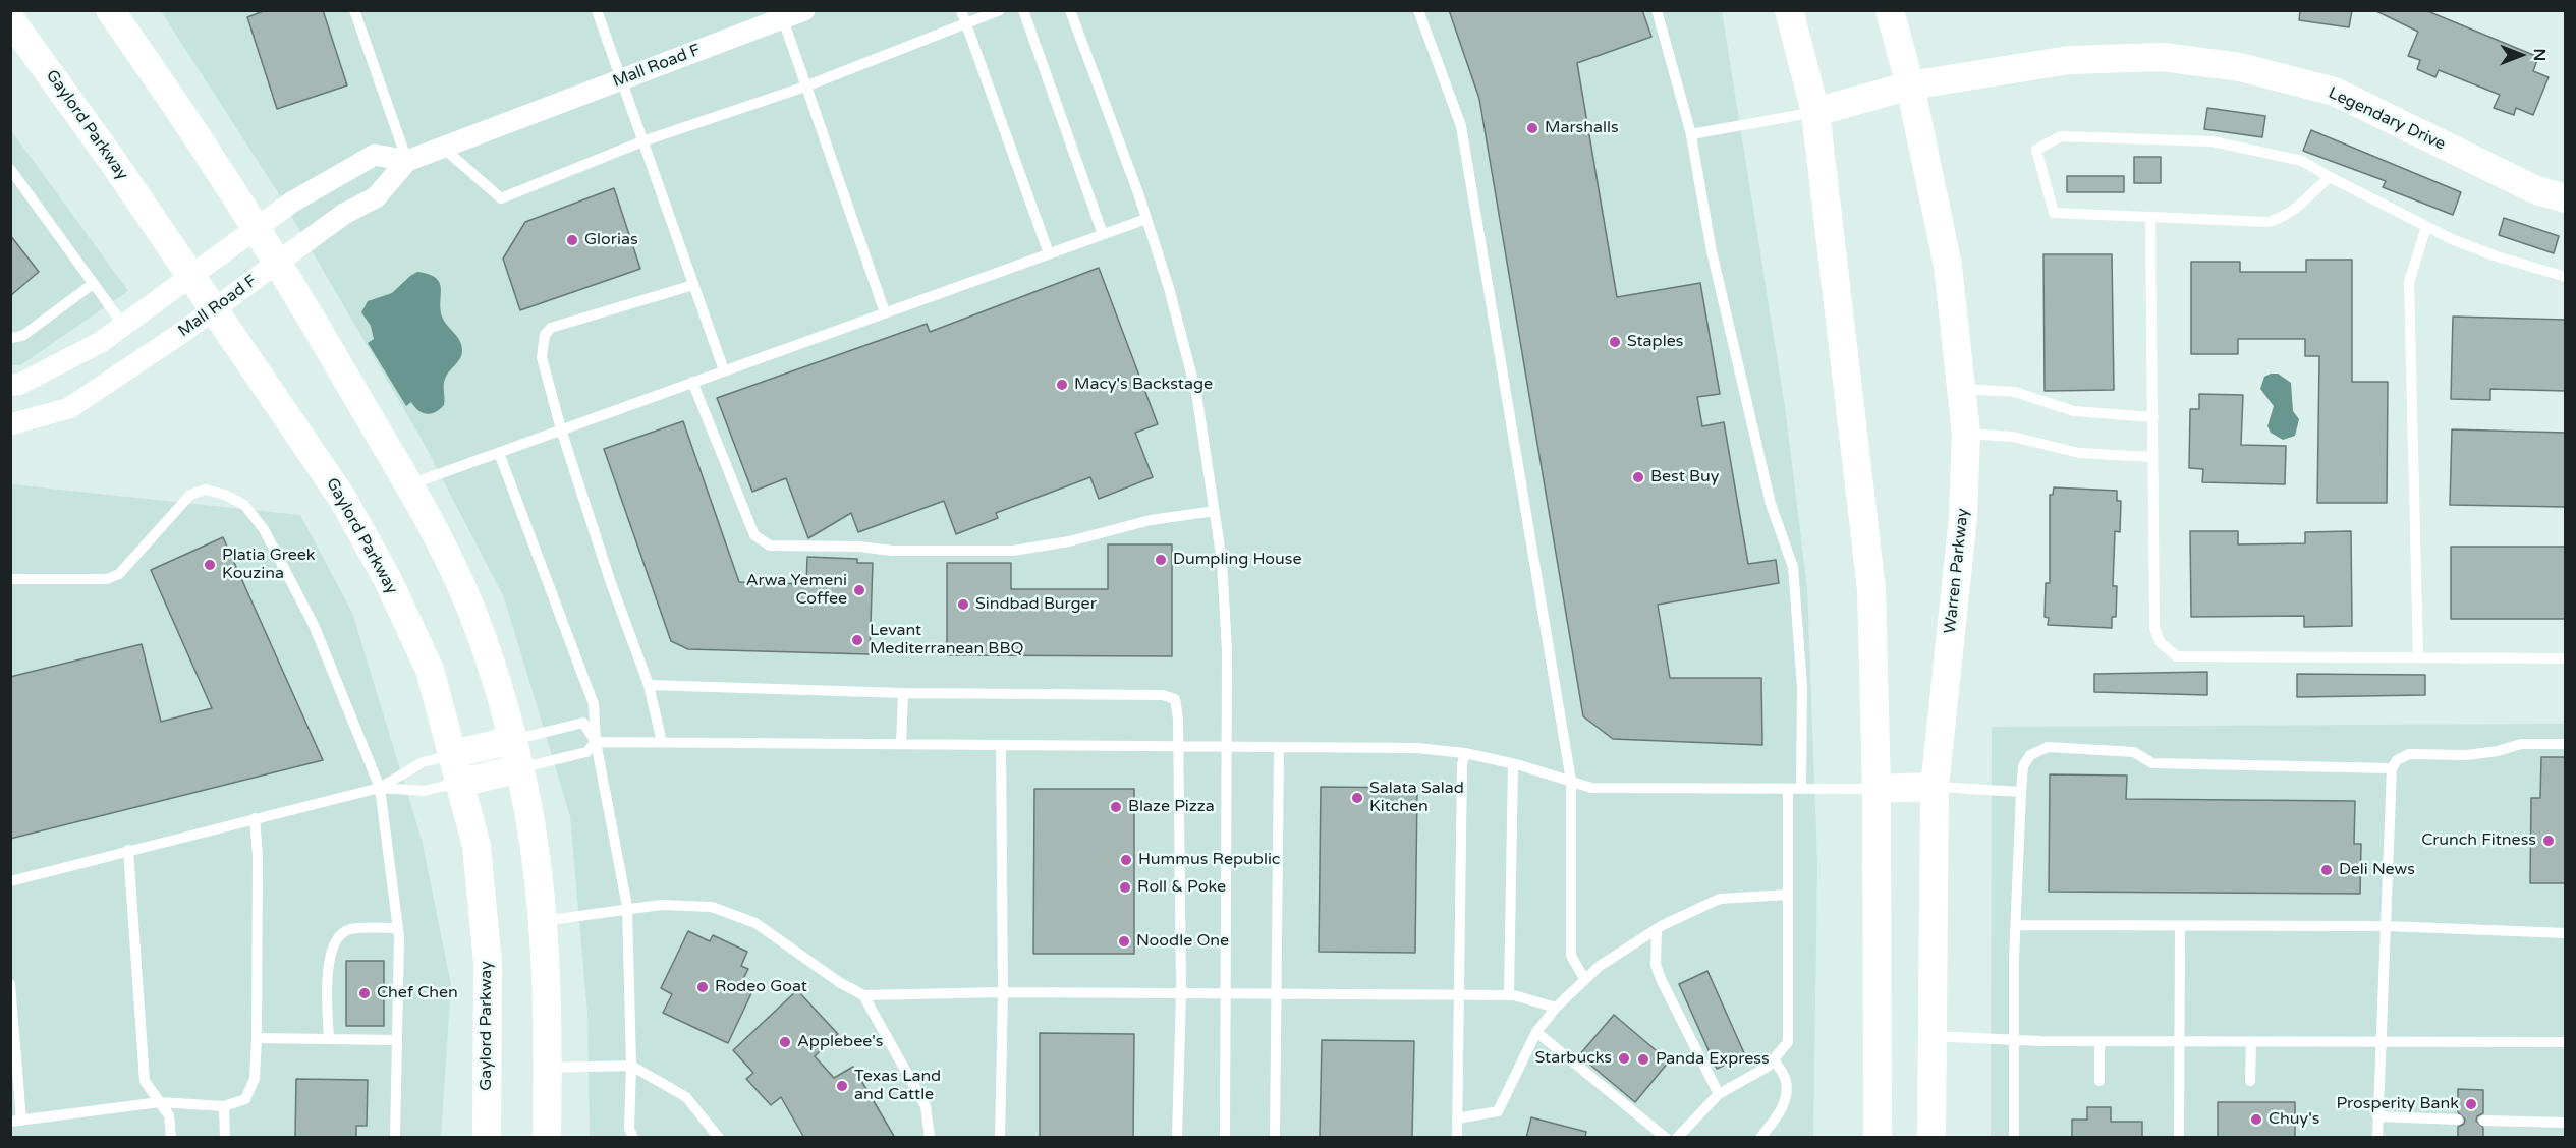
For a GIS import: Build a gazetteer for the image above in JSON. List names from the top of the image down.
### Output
{
  "streets": {
    "street": [
      "Mall Road F",
      "Legendary Drive",
      "Gaylord Parkway",
      "Warren Parkway"
    ]
  },
  "crossings": [
    ["Mall Road F", "Gaylord Parkway"],
    ["Legendary Drive", "Warren Parkway"]
  ],
  "places": [
    "Marshalls",
    "Glorias",
    "Staples",
    "Macy's Backstage",
    "Best Buy",
    "Dumpling House",
    "Platia Greek Kouzina",
    "Arwa Yemeni Coffee",
    "Sindbad Burger",
    "Levant Mediterranean BBQ",
    "Salata Salad Kitchen",
    "Blaze Pizza",
    "Crunch Fitness",
    "Hummus Republic",
    "Deli News",
    "Roll & Poke",
    "Noodle One",
    "Rodeo Goat",
    "Chef Chen",
    "Applebee's",
    "Starbucks",
    "Panda Express",
    "Texas Land and Cattle",
    "Prosperity Bank",
    "Chuy's"
  ],
  "north": "right"
}
